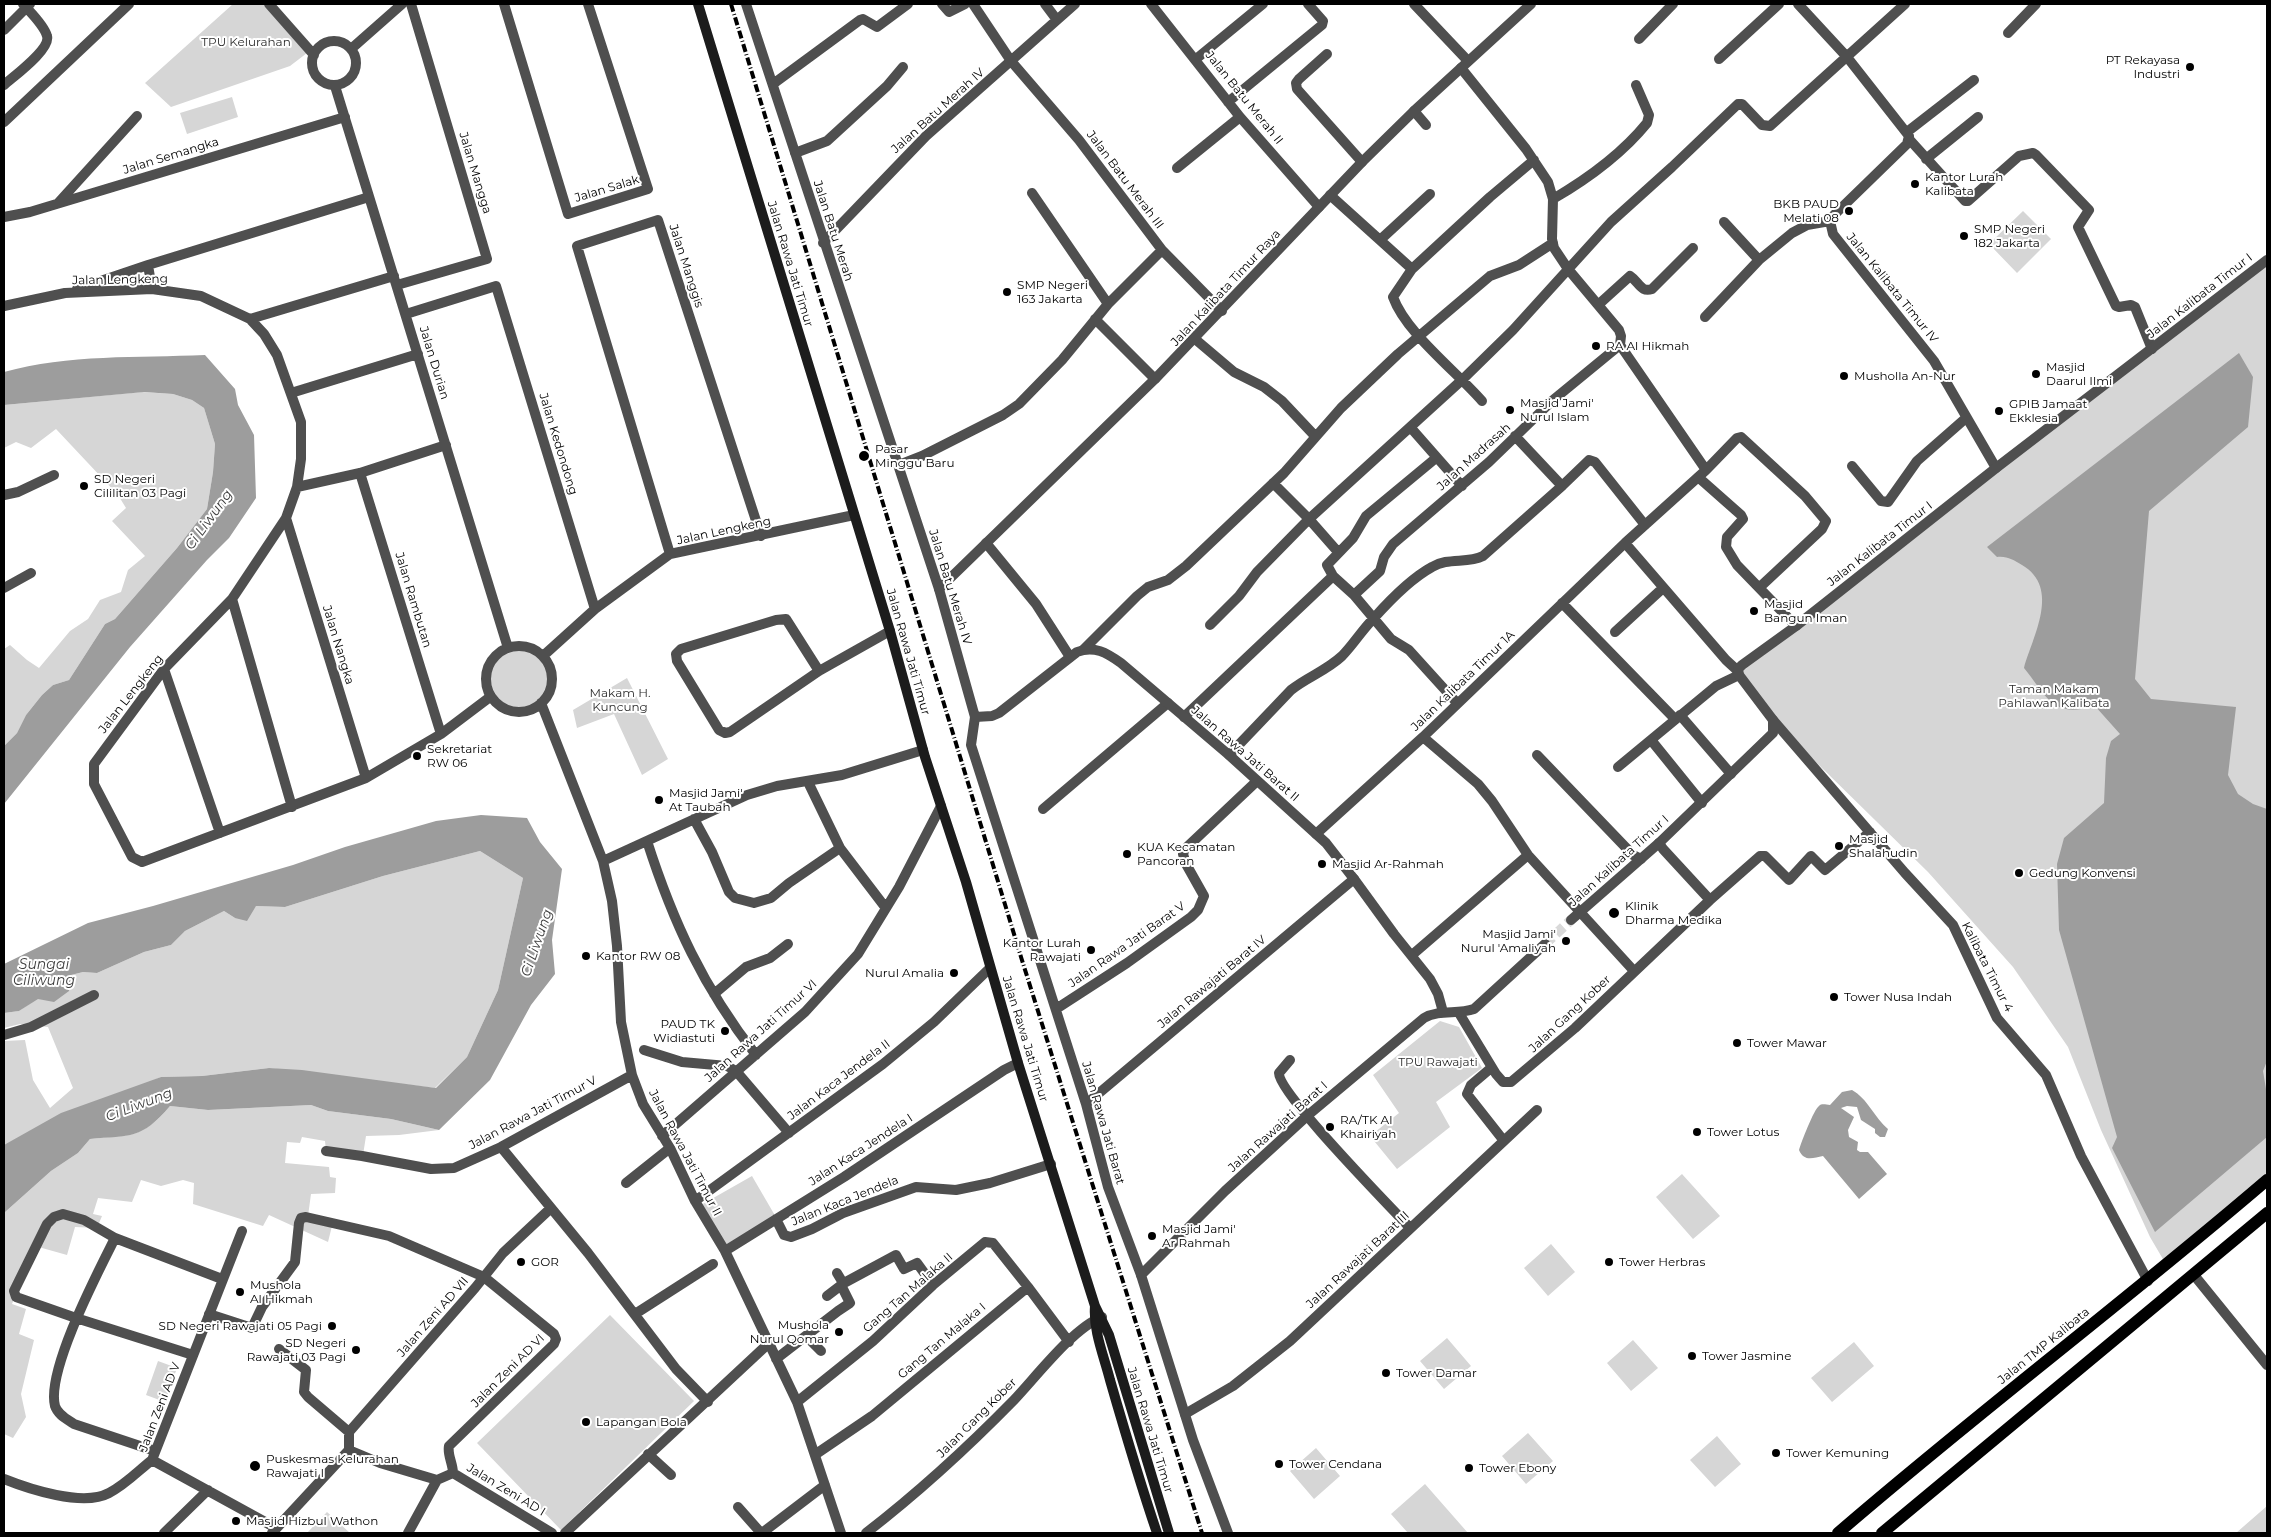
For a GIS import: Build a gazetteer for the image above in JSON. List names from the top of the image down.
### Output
{
  "streets": {
    "main road": ["Jalan Rawa Jati Timur", "Jalan TMP Kalibata"],
    "street": [
      "Jalan Batu Merah II",
      "Jalan Batu Merah IV",
      "Jalan Semangka",
      "Jalan Mangga",
      "Jalan Batu Merah III",
      "Jalan Salak",
      "Jalan Batu Merah",
      "Jalan Manggis",
      "Jalan Lengkeng",
      "Jalan Kalibata Timur Raya",
      "Jalan Kalibata Timur IV",
      "Jalan Kalibata Timur I",
      "Jalan Durian",
      "Jalan Kedondong",
      "Jalan Madrasah",
      "Jalan Rambutan",
      "Jalan Nangka",
      "Jalan Kalibata Timur 1A",
      "Jalan Rawa Jati Barat II",
      "Jalan Rawa Jati Barat V",
      "Kalibata Timur 4",
      "Jalan Rawajati Barat IV",
      "Jalan Gang Kober",
      "Jalan Rawa Jati Timur VI",
      "Jalan Kaca Jendela II",
      "Jalan Rawa Jati Timur V",
      "Jalan Rawa Jati Barat",
      "Jalan Rawajati Barat I",
      "Jalan Kaca Jendela I",
      "Jalan Rawa Jati Timur II",
      "Jalan Kaca Jendela",
      "Jalan Rawajati Barat III",
      "Gang Tan Malaka II",
      "Jalan Zeni AD VII",
      "Gang Tan Malaka I",
      "Jalan Zeni AD VI",
      "Jalan Zeni AD V",
      "Jalan Zeni AD I"
    ]
  },
  "crossings": [
    ["Jalan Batu Merah II", "Jalan Kalibata Timur Raya"],
    ["Jalan Batu Merah IV", "Jalan Batu Merah III"],
    ["Jalan Batu Merah IV", "Jalan Batu Merah"],
    ["Jalan Batu Merah IV", "Jalan Kalibata Timur Raya"],
    ["Jalan Batu Merah IV", "Jalan Rawa Jati Barat"],
    ["Jalan Semangka", "Jalan Durian"],
    ["Jalan Mangga", "Jalan Durian"],
    ["Jalan Batu Merah III", "Jalan Kalibata Timur Raya"],
    ["Jalan Rawa Jati Timur", "Jalan Lengkeng"],
    ["Jalan Rawa Jati Timur", "Jalan Gang Kober"],
    ["Jalan Rawa Jati Timur", "Jalan Rawa Jati Timur VI"],
    ["Jalan Rawa Jati Timur", "Jalan Kaca Jendela II"],
    ["Jalan Rawa Jati Timur", "Jalan Kaca Jendela I"],
    ["Jalan Rawa Jati Timur", "Jalan Kaca Jendela"],
    ["Jalan Manggis", "Jalan Lengkeng"],
    ["Jalan Lengkeng", "Jalan Durian"],
    ["Jalan Lengkeng", "Jalan Kedondong"],
    ["Jalan Lengkeng", "Jalan Rambutan"],
    ["Jalan Lengkeng", "Jalan Nangka"],
    ["Jalan Lengkeng", "Jalan Rawa Jati Timur II"],
    ["Jalan Kalibata Timur IV", "Jalan Kalibata Timur I"],
    ["Jalan Kalibata Timur I", "Kalibata Timur 4"],
    ["Jalan Durian", "Jalan Kedondong"],
    ["Jalan Durian", "Jalan Rawa Jati Timur II"],
    ["Jalan Kalibata Timur 1A", "Jalan Rawa Jati Barat II"],
    ["Jalan Rawa Jati Barat II", "Jalan Rawa Jati Barat V"],
    ["Jalan Rawa Jati Barat II", "Jalan Rawajati Barat IV"],
    ["Jalan Rawa Jati Barat II", "Jalan Rawajati Barat I"],
    ["Jalan Rawa Jati Barat V", "Jalan Rawa Jati Barat"],
    ["Kalibata Timur 4", "Jalan Gang Kober"],
    ["Kalibata Timur 4", "Jalan TMP Kalibata"],
    ["Jalan Rawajati Barat IV", "Jalan Rawa Jati Barat"],
    ["Jalan Rawa Jati Timur VI", "Jalan Rawa Jati Timur II"],
    ["Jalan Kaca Jendela II", "Jalan Rawa Jati Timur II"],
    ["Jalan Rawa Jati Timur V", "Jalan Rawa Jati Timur II"],
    ["Jalan Rawa Jati Barat", "Jalan Rawajati Barat I"],
    ["Jalan Rawa Jati Barat", "Jalan Rawajati Barat III"],
    ["Jalan Kaca Jendela I", "Jalan Rawa Jati Timur II"],
    ["Jalan Kaca Jendela I", "Jalan Kaca Jendela"],
    ["Jalan Rawa Jati Timur II", "Gang Tan Malaka II"],
    ["Jalan Rawa Jati Timur II", "Gang Tan Malaka I"],
    ["Gang Tan Malaka II", "Gang Tan Malaka I"],
    ["Jalan Zeni AD VII", "Jalan Zeni AD VI"],
    ["Jalan Zeni AD VI", "Jalan Zeni AD I"]
  ],
  "water": ["Ci Liwung", "Sungai Ciliwung"],
  "parks": [
    "TPU Kelurahan",
    "Taman Makam Pahlawan Kalibata",
    "Makam H. Kuncung",
    "TPU Rawajati"
  ],
  "places": [
    "PT Rekayasa Industri",
    "Kantor Lurah Kalibata",
    "BKB PAUD Melati 08",
    "SMP Negeri 182 Jakarta",
    "SMP Negeri 163 Jakarta",
    "RA Al Hikmah",
    "Masjid Daarul Ilmi",
    "Musholla An-Nur",
    "Masjid Jami' Nurul Islam",
    "GPIB Jamaat Ekklesia",
    "Pasar Minggu Baru",
    "SD Negeri Cililitan 03 Pagi",
    "Masjid Bangun Iman",
    "Sekretariat RW 06",
    "Masjid Jami' At Taubah",
    "Masjid Shalahudin",
    "KUA Kecamatan Pancoran",
    "Masjid Ar-Rahmah",
    "Gedung Konvensi",
    "Klinik Dharma Medika",
    "Masjid Jami' Nurul 'Amaliyah",
    "Kantor Lurah Rawajati",
    "Kantor RW 08",
    "Nurul Amalia",
    "Tower Nusa Indah",
    "PAUD TK Widiastuti",
    "Tower Mawar",
    "RA/TK Al Khairiyah",
    "Tower Lotus",
    "Masjid Jami' Ar Rahmah",
    "GOR",
    "Tower Herbras",
    "Mushola Al Hikmah",
    "SD Negeri Rawajati 05 Pagi",
    "Mushola Nurul Qomar",
    "SD Negeri Rawajati 03 Pagi",
    "Tower Jasmine",
    "Tower Damar",
    "Lapangan Bola",
    "Tower Kemuning",
    "Tower Cendana",
    "Puskesmas Kelurahan Rawajati I",
    "Tower Ebony",
    "Masjid Hizbul Wathon"
  ]
}
